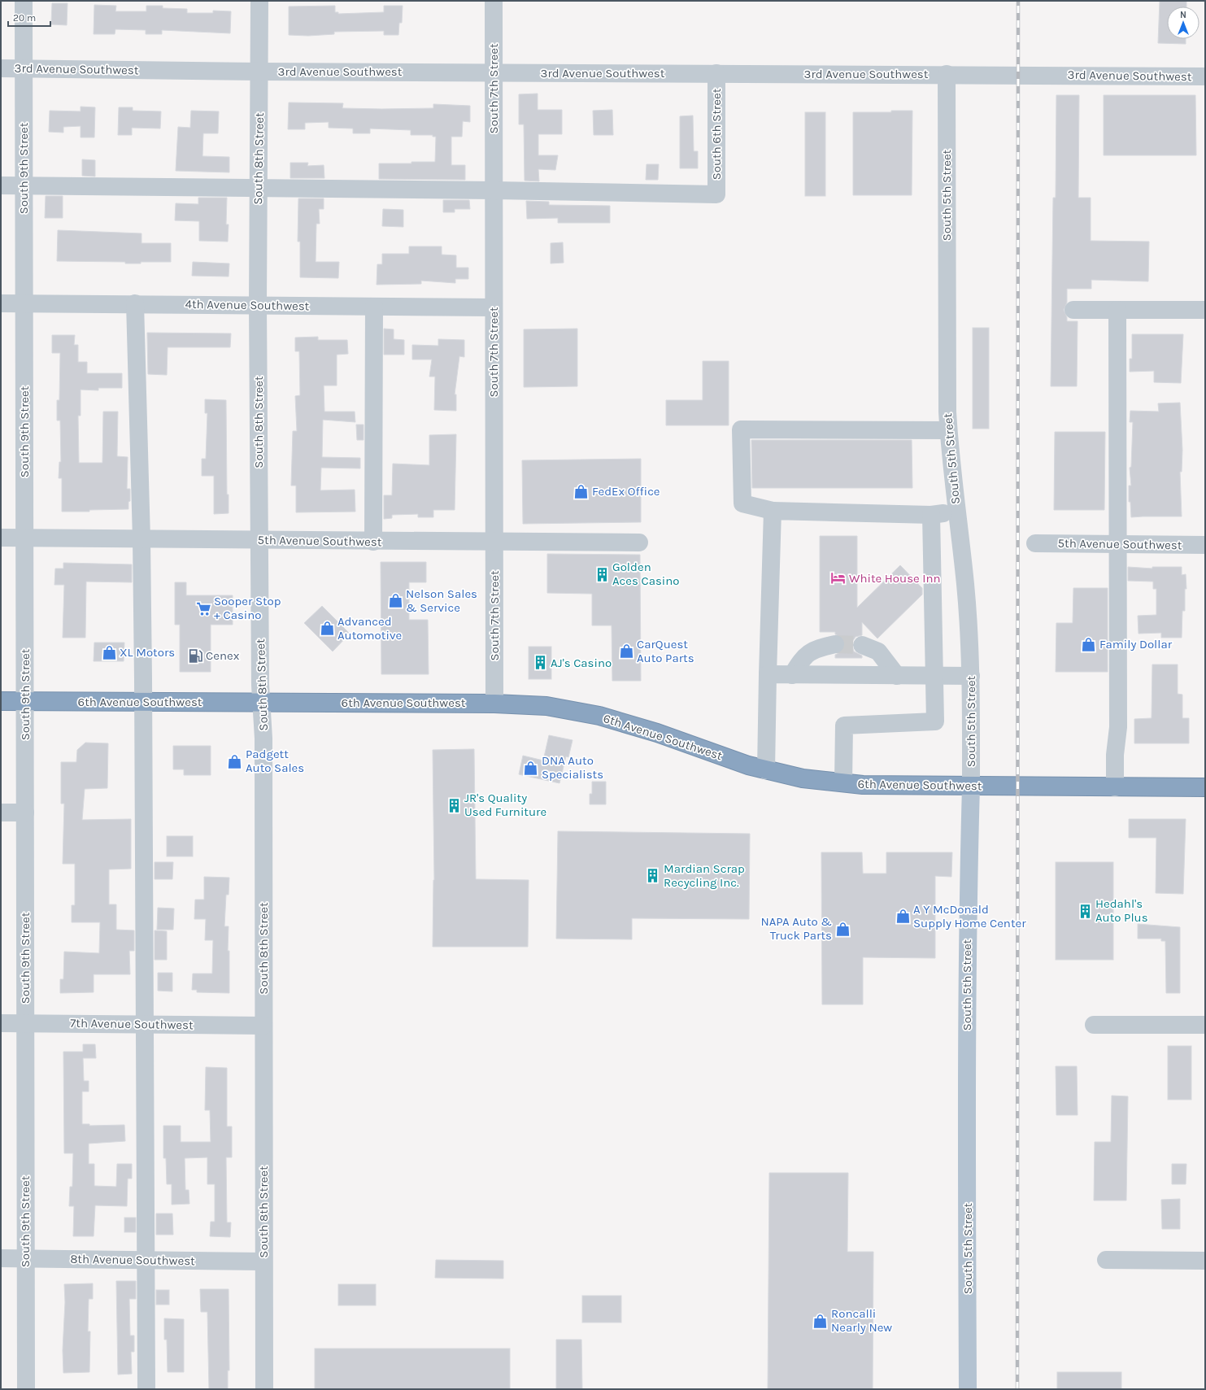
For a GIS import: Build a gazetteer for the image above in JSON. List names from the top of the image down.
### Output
{
  "streets": {
    "highway": ["6th Avenue Southwest"],
    "main road": ["South 5th Street"],
    "street": [
      "3rd Avenue Southwest",
      "South 7th Street",
      "South 6th Street",
      "South 8th Street",
      "South 9th Street",
      "4th Avenue Southwest",
      "5th Avenue Southwest",
      "7th Avenue Southwest",
      "8th Avenue Southwest"
    ]
  },
  "crossings": [
    ["3rd Avenue Southwest", "South 7th Street"],
    ["3rd Avenue Southwest", "South 6th Street"],
    ["3rd Avenue Southwest", "South 8th Street"],
    ["3rd Avenue Southwest", "South 9th Street"],
    ["3rd Avenue Southwest", "South 5th Street"],
    ["South 7th Street", "South 6th Street"],
    ["South 7th Street", "4th Avenue Southwest"],
    ["South 7th Street", "5th Avenue Southwest"],
    ["South 7th Street", "6th Avenue Southwest"],
    ["South 8th Street", "4th Avenue Southwest"],
    ["South 8th Street", "5th Avenue Southwest"],
    ["South 8th Street", "6th Avenue Southwest"],
    ["South 8th Street", "7th Avenue Southwest"],
    ["South 8th Street", "8th Avenue Southwest"],
    ["South 9th Street", "4th Avenue Southwest"],
    ["South 9th Street", "5th Avenue Southwest"],
    ["South 9th Street", "6th Avenue Southwest"],
    ["South 9th Street", "7th Avenue Southwest"],
    ["South 9th Street", "8th Avenue Southwest"],
    ["South 5th Street", "6th Avenue Southwest"]
  ],
  "places": {
    "shop": [
      "FedEx Office",
      "Nelson Sales & Service",
      "Advanced Automotive",
      "Family Dollar",
      "CarQuest Auto Parts",
      "XL Motors",
      "Padgett Auto Sales",
      "DNA Auto Specialists",
      "A Y McDonald Supply Home Center",
      "NAPA Auto & Truck Parts",
      "Roncalli Nearly New"
    ],
    "building": [
      "Golden Aces Casino",
      "AJ's Casino",
      "JR's Quality Used Furniture",
      "Mardian Scrap Recycling Inc.",
      "Hedahl's Auto Plus"
    ],
    "hotel": ["White House Inn"],
    "supermarket": ["Sooper Stop + Casino"],
    "fuel station": ["Cenex"]
  },
  "scale_bar": "20 m",
  "north": "top"
}
